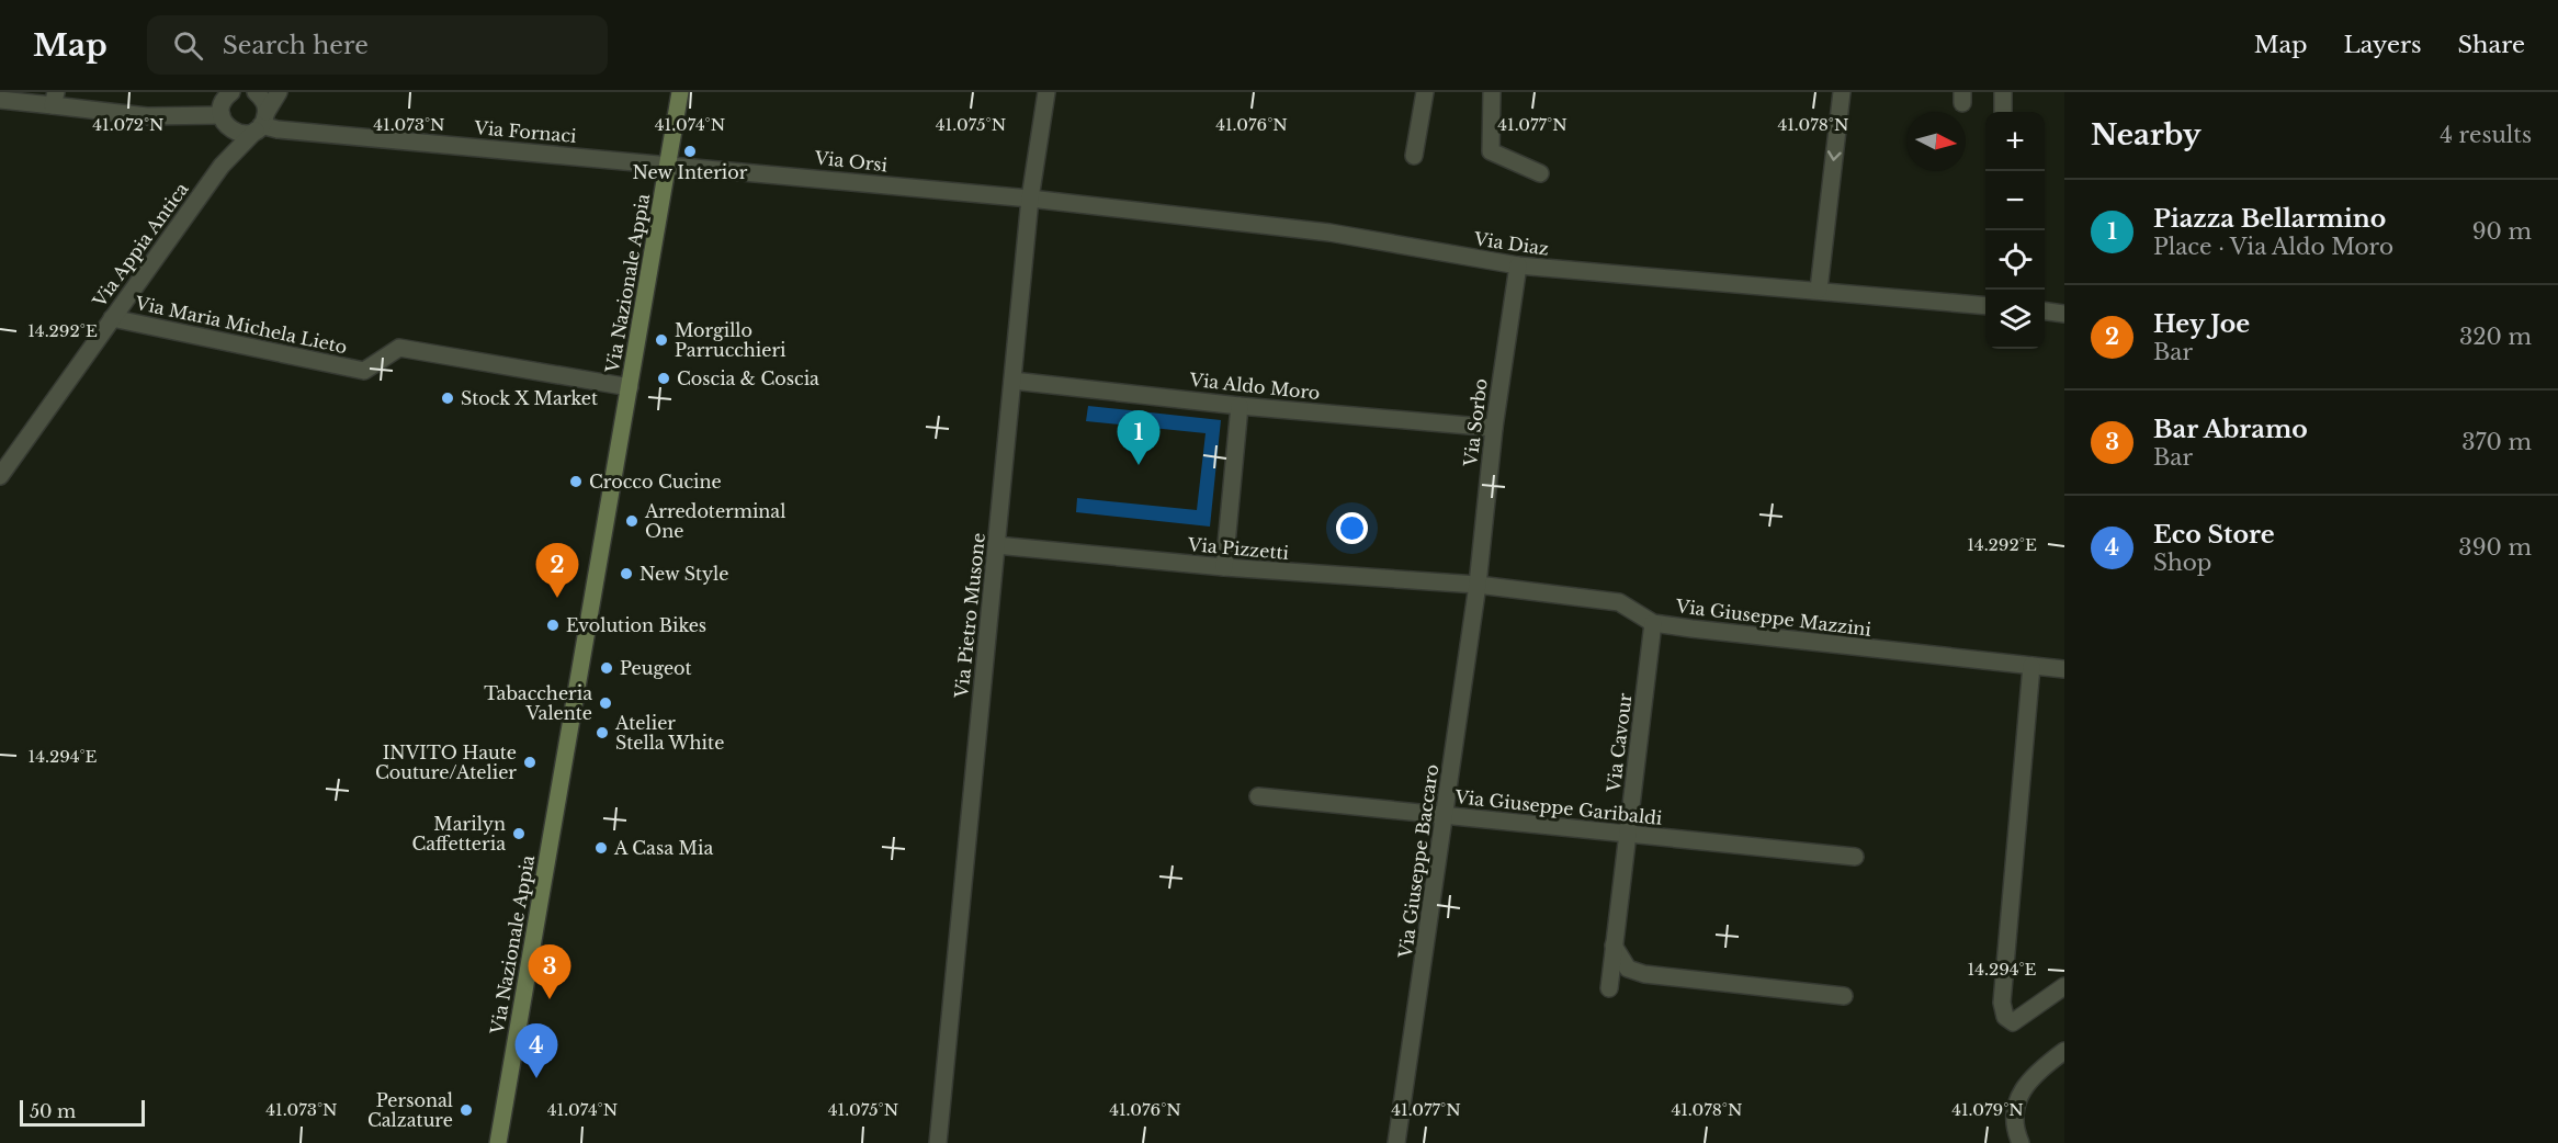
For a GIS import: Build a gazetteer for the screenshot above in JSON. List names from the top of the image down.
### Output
{
  "streets": {
    "main road": ["Via Nazionale Appia"],
    "street": [
      "Via Fornaci",
      "Via Orsi",
      "Via Diaz",
      "Via Appia Antica",
      "Via Maria Michela Lieto",
      "Via Aldo Moro",
      "Via Sorbo",
      "Via Pizzetti",
      "Via Pietro Musone",
      "Via Giuseppe Mazzini",
      "Via Cavour",
      "Via Giuseppe Garibaldi",
      "Via Giuseppe Baccaro"
    ]
  },
  "crossings": [
    ["Via Fornaci", "Via Orsi"],
    ["Via Fornaci", "Via Appia Antica"],
    ["Via Fornaci", "Via Nazionale Appia"],
    ["Via Orsi", "Via Diaz"],
    ["Via Orsi", "Via Nazionale Appia"],
    ["Via Orsi", "Via Pietro Musone"],
    ["Via Diaz", "Via Sorbo"],
    ["Via Diaz", "Via Pietro Musone"],
    ["Via Appia Antica", "Via Maria Michela Lieto"],
    ["Via Nazionale Appia", "Via Maria Michela Lieto"],
    ["Via Aldo Moro", "Via Sorbo"],
    ["Via Aldo Moro", "Via Pietro Musone"],
    ["Via Sorbo", "Via Pizzetti"],
    ["Via Sorbo", "Via Giuseppe Mazzini"],
    ["Via Sorbo", "Via Giuseppe Baccaro"],
    ["Via Pizzetti", "Via Pietro Musone"],
    ["Via Pizzetti", "Via Giuseppe Mazzini"],
    ["Via Pizzetti", "Via Giuseppe Baccaro"],
    ["Via Giuseppe Mazzini", "Via Cavour"],
    ["Via Giuseppe Mazzini", "Via Giuseppe Baccaro"],
    ["Via Cavour", "Via Giuseppe Garibaldi"],
    ["Via Giuseppe Garibaldi", "Via Giuseppe Baccaro"]
  ],
  "places": [
    "New Interior",
    "Morgillo Parrucchieri",
    "Coscia & Coscia",
    "Stock X Market",
    "Crocco Cucine",
    "Arredoterminal One",
    "New Style",
    "Evolution Bikes",
    "Peugeot",
    "Tabaccheria Valente",
    "Atelier Stella White",
    "INVITO Haute Couture/Atelier",
    "Marilyn Caffetteria",
    "A Casa Mia",
    "Personal Calzature"
  ],
  "scale_bar": "50 m",
  "north": "right",
  "page": {
    "header": "Map",
    "search": "Search here",
    "nav": ["Map", "Layers", "Share"],
    "heading": ["Nearby", "4 results"],
    "map_buttons": ["+", "−"],
    "list": [
      {
        "mark": "1",
        "name": "Piazza Bellarmino",
        "note": "Place · Via Aldo Moro",
        "value": "90 m"
      },
      {
        "mark": "2",
        "name": "Hey Joe",
        "note": "Bar",
        "value": "320 m"
      },
      {
        "mark": "3",
        "name": "Bar Abramo",
        "note": "Bar",
        "value": "370 m"
      },
      {
        "mark": "4",
        "name": "Eco Store",
        "note": "Shop",
        "value": "390 m"
      }
    ],
    "pins": [
      "1",
      "2",
      "3",
      "4"
    ],
    "scale": "50 m"
  },
  "coordinates": [
    "41.072°N",
    "41.073°N",
    "41.074°N",
    "41.075°N",
    "41.076°N",
    "41.077°N",
    "41.078°N",
    "14.292°E",
    "14.294°E",
    "41.079°N"
  ]
}
